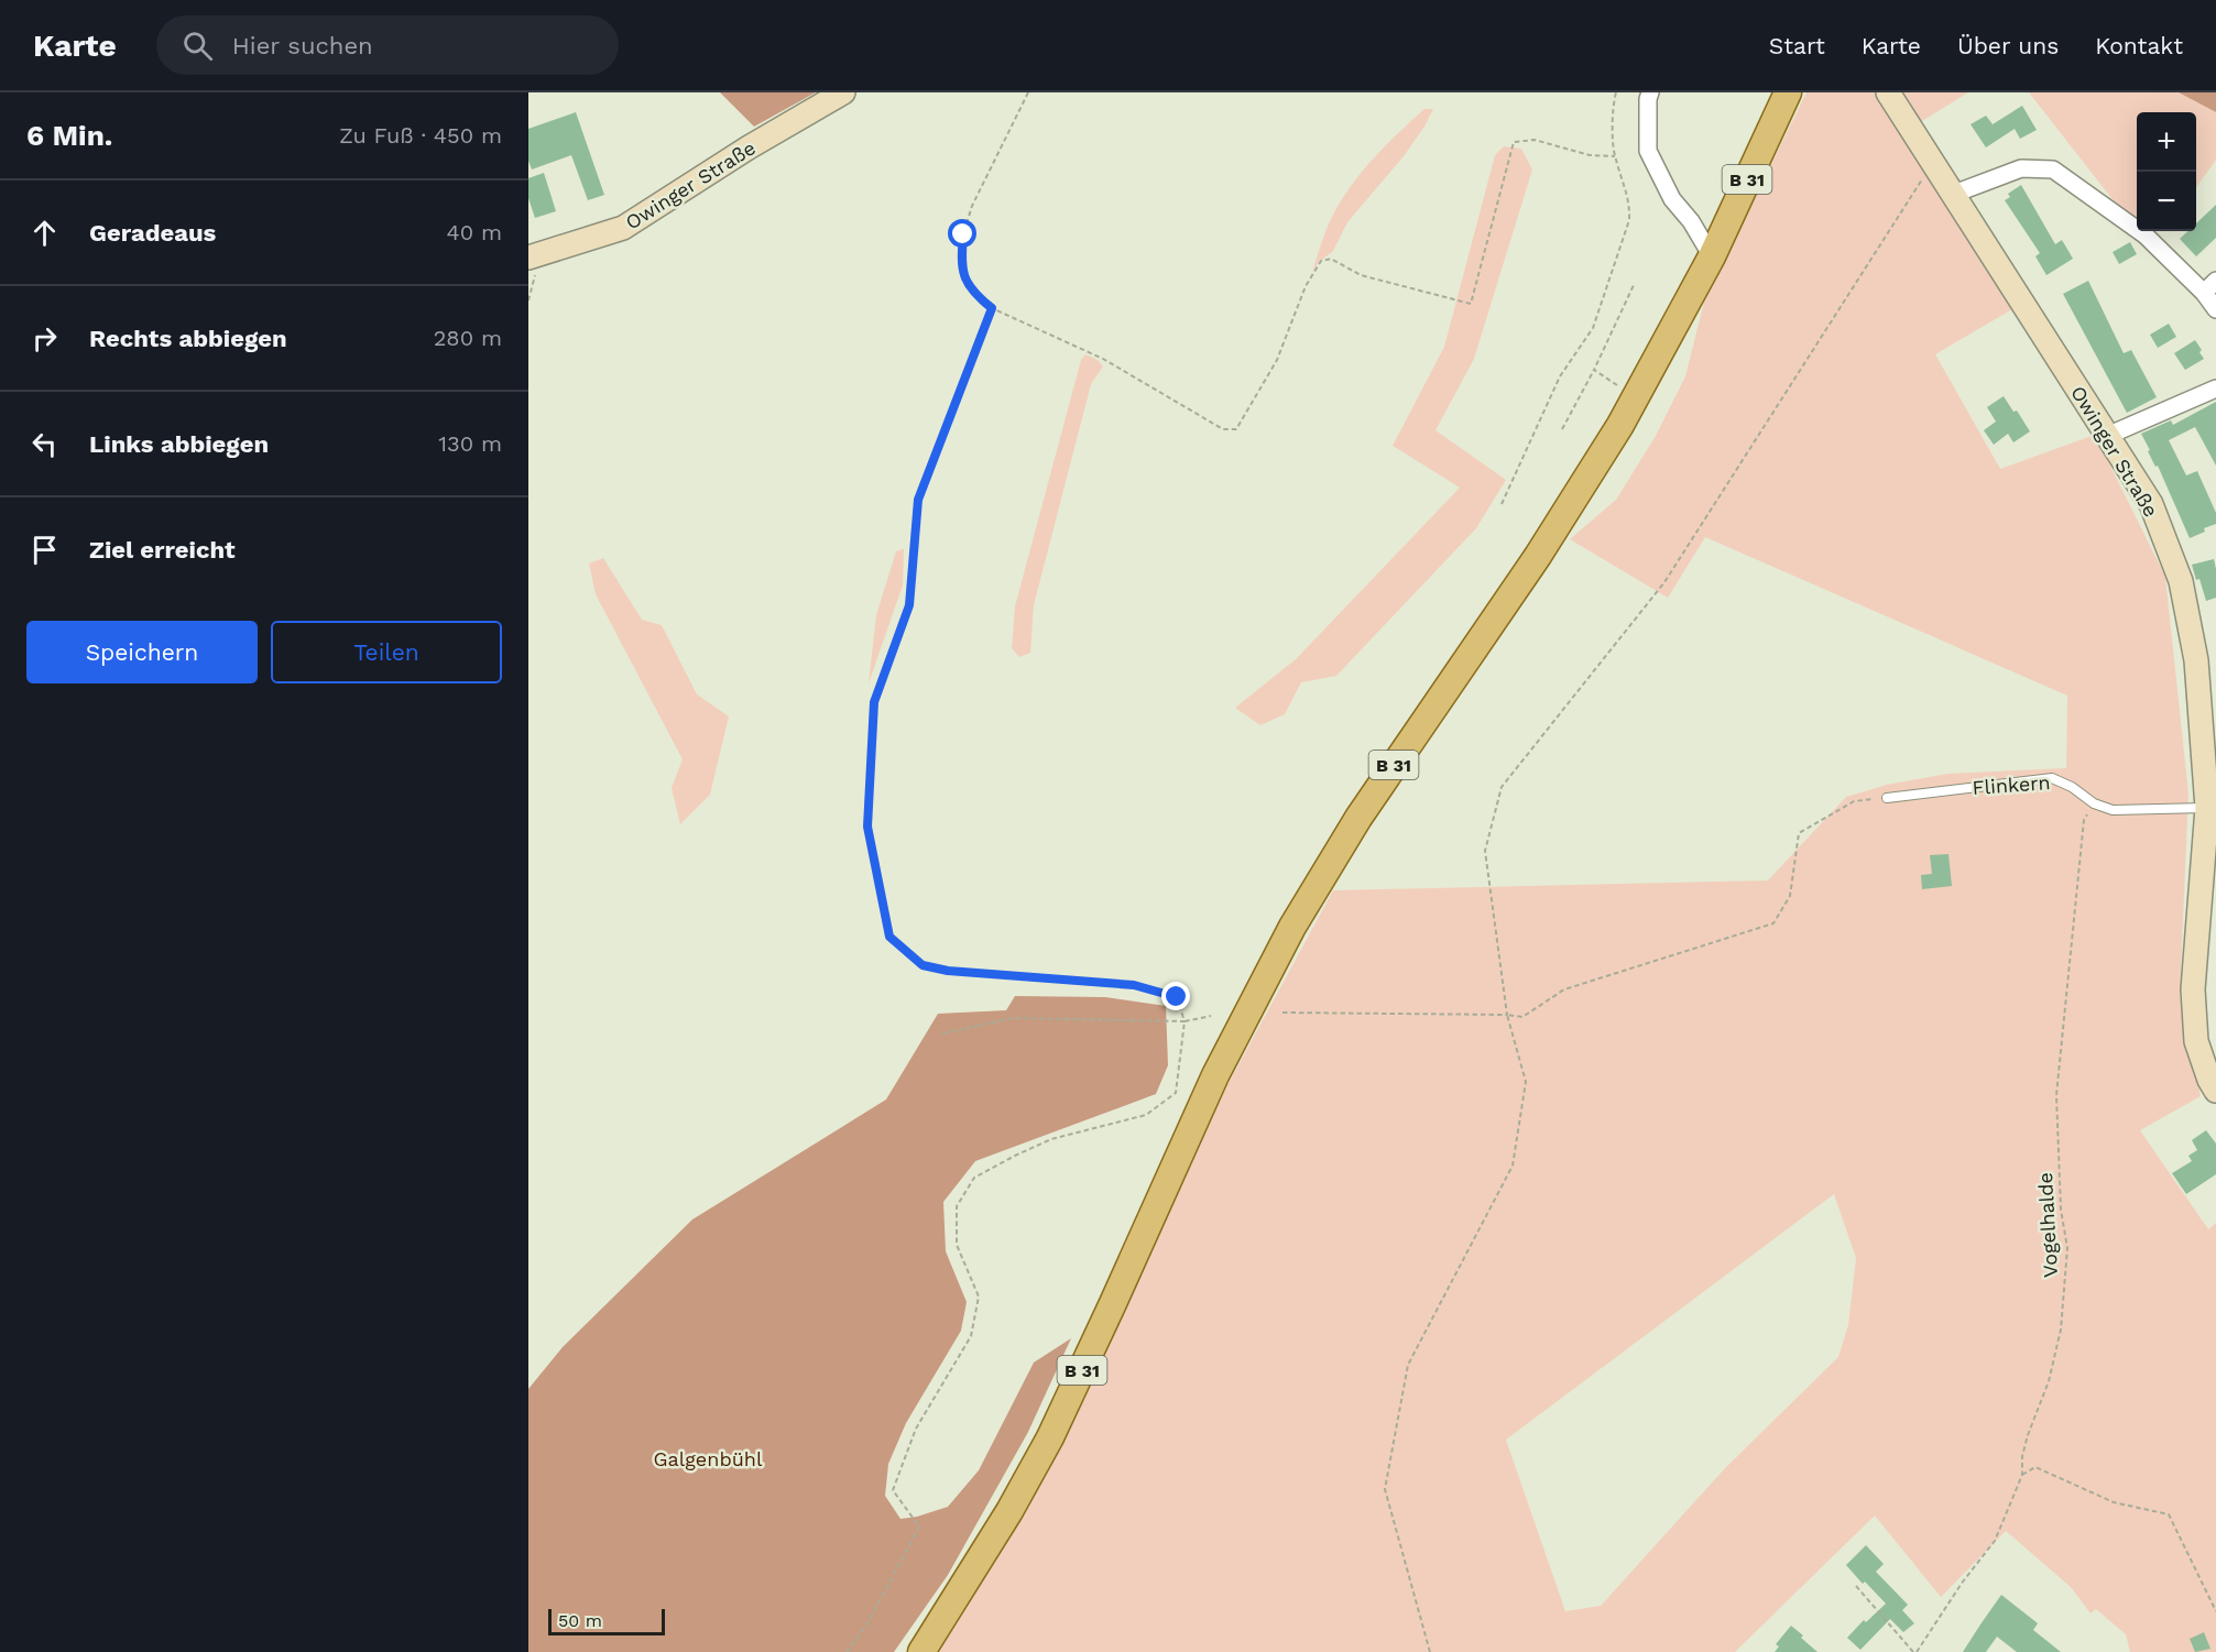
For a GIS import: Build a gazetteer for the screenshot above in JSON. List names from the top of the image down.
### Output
{
  "streets": {
    "main road": ["B 31"],
    "street": ["Owinger Straße"],
    "lane": ["Flinkern"],
    "path": ["Vogelhalde"]
  },
  "crossings": [
    ["Owinger Straße", "Flinkern"],
    ["Flinkern", "Vogelhalde"]
  ],
  "parks": ["Galgenbühl"],
  "scale_bar": "50 m",
  "page": {
    "header": "Karte",
    "search": "Hier suchen",
    "nav": [
      "Start",
      "Karte",
      "Über uns",
      "Kontakt"
    ],
    "heading": ["6 Min.", "Zu Fuß · 450 m"],
    "map_buttons": ["+", "−"],
    "list": [
      ["Geradeaus", "40 m"],
      ["Rechts abbiegen", "280 m"],
      ["Links abbiegen", "130 m"],
      "Ziel erreicht"
    ],
    "buttons": ["Speichern", "Teilen"],
    "scale": "50 m"
  }
}
